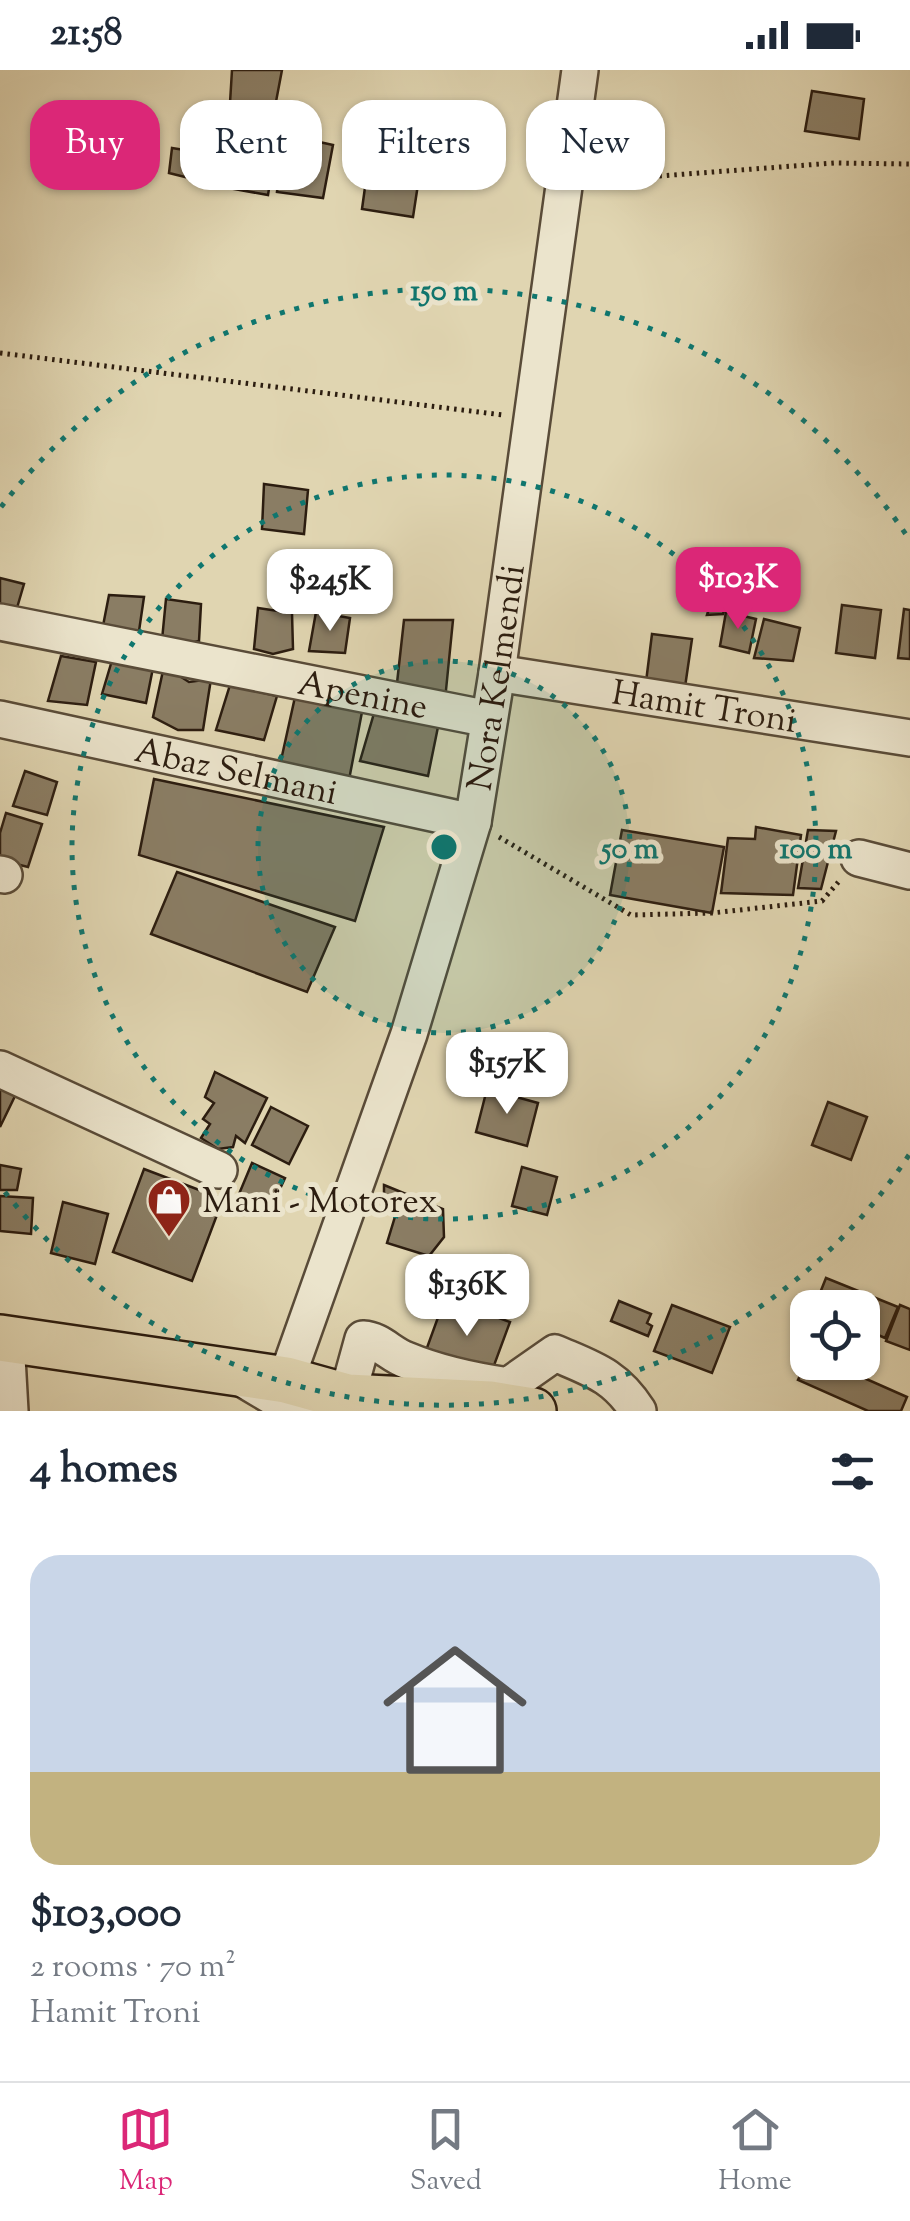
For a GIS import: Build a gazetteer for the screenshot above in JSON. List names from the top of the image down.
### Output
{
  "streets": {
    "street": [
      "Nora Kelmendi",
      "Apenine",
      "Hamit Troni",
      "Abaz Selmani"
    ]
  },
  "crossings": [
    ["Nora Kelmendi", "Apenine"],
    ["Nora Kelmendi", "Hamit Troni"],
    ["Nora Kelmendi", "Abaz Selmani"]
  ],
  "places": {
    "shop": ["Mani - Motorex"]
  },
  "page": {
    "status": "21:58",
    "chip": [
      "Buy",
      "Rent",
      "Filters",
      "New"
    ],
    "price": [
      "$103K",
      "$245K",
      "$157K",
      "$136K"
    ],
    "heading": "4 homes",
    "list": [
      {
        "name": "$103,000",
        "note": "2 rooms · 70 m² · Hamit Troni"
      }
    ],
    "tabs": ["Map", "Saved", "Home"]
  },
  "rings": ["150 m", "50 m", "100 m"]
}
